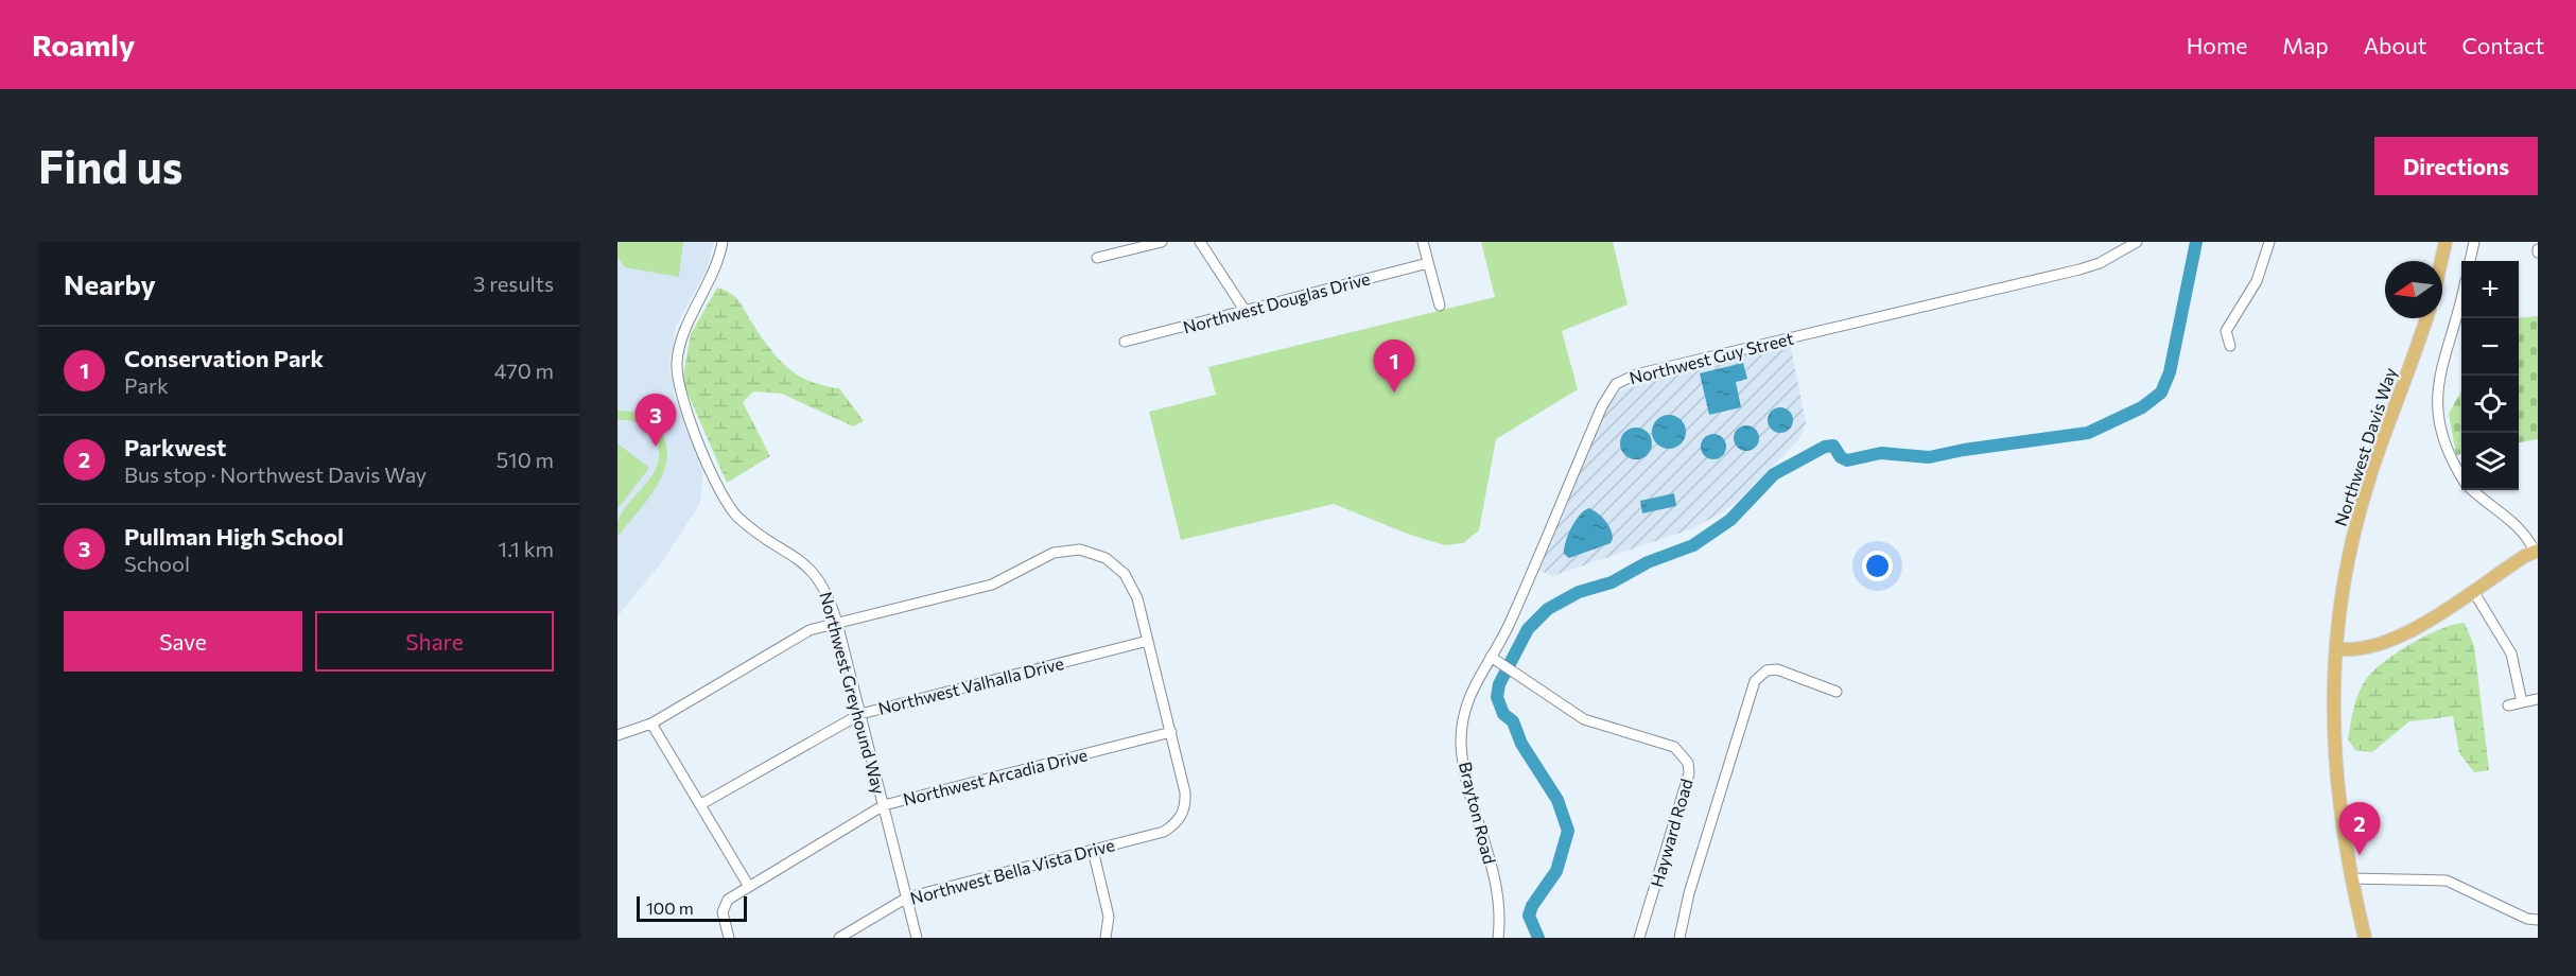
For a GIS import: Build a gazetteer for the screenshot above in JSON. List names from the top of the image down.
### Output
{
  "streets": {
    "main road": ["Northwest Davis Way"],
    "street": [
      "Northwest Douglas Drive",
      "Northwest Guy Street",
      "Northwest Valhalla Drive",
      "Northwest Greyhound Way",
      "Northwest Arcadia Drive",
      "Brayton Road",
      "Hayward Road",
      "Northwest Bella Vista Drive"
    ]
  },
  "crossings": [
    ["Northwest Guy Street", "Brayton Road"],
    ["Northwest Guy Street", "Hayward Road"],
    ["Northwest Valhalla Drive", "Northwest Greyhound Way"],
    ["Northwest Greyhound Way", "Northwest Arcadia Drive"],
    ["Northwest Greyhound Way", "Northwest Bella Vista Drive"],
    ["Northwest Arcadia Drive", "Northwest Bella Vista Drive"],
    ["Brayton Road", "Hayward Road"]
  ],
  "scale_bar": "100 m",
  "north": "left",
  "page": {
    "header": "Roamly",
    "nav": [
      "Home",
      "Map",
      "About",
      "Contact"
    ],
    "buttons": [
      "Directions",
      ["Save", "Share"]
    ],
    "title": "Find us",
    "heading": ["Nearby", "3 results"],
    "map_buttons": ["+", "−"],
    "list": [
      {
        "mark": "1",
        "name": "Conservation Park",
        "note": "Park",
        "value": "470 m"
      },
      {
        "mark": "2",
        "name": "Parkwest",
        "note": "Bus stop · Northwest Davis Way",
        "value": "510 m"
      },
      {
        "mark": "3",
        "name": "Pullman High School",
        "note": "School",
        "value": "1.1 km"
      }
    ],
    "pins": ["1", "3", "2"],
    "scale": "100 m"
  }
}
